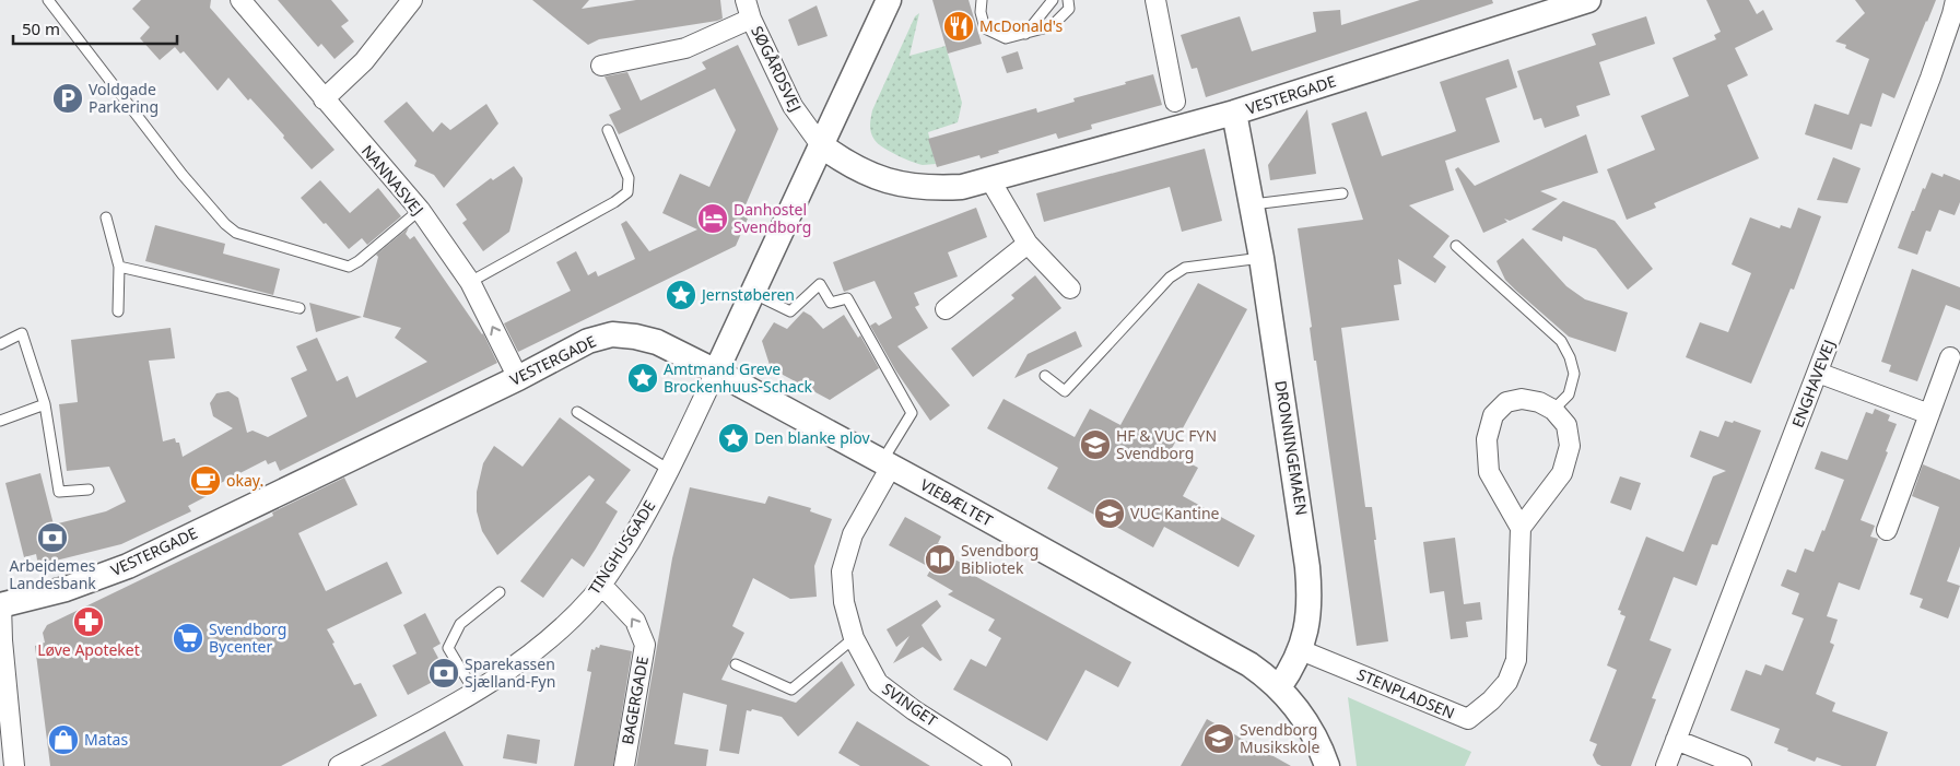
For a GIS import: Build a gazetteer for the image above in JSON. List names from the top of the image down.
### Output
{
  "streets": {
    "street": [
      "SØGÅRDSVEJ",
      "VESTERGADE",
      "NANNASVEJ",
      "ENGHAVEVEJ",
      "DRONNINGEMAEN",
      "VIEBÆLTET",
      "TINGHUSGADE",
      "STENPLADSEN",
      "BAGERGADE",
      "SVINGET"
    ]
  },
  "crossings": [
    ["SØGÅRDSVEJ", "VESTERGADE"],
    ["VESTERGADE", "NANNASVEJ"],
    ["VESTERGADE", "DRONNINGEMAEN"],
    ["VESTERGADE", "VIEBÆLTET"],
    ["VESTERGADE", "TINGHUSGADE"],
    ["DRONNINGEMAEN", "VIEBÆLTET"],
    ["DRONNINGEMAEN", "STENPLADSEN"],
    ["VIEBÆLTET", "TINGHUSGADE"],
    ["VIEBÆLTET", "SVINGET"],
    ["TINGHUSGADE", "BAGERGADE"]
  ],
  "one_way": ["BAGERGADE"],
  "places": {
    "restaurant": ["McDonald's"],
    "parking": ["Voldgade Parkering"],
    "hotel": ["Danhostel Svendborg"],
    "place": ["Jernstøberen", "Amtmand Greve Brockenhuus-Schack", "Den blanke plov"],
    "school or university": ["HF & VUC FYN Svendborg", "VUC Kantine", "Svendborg Musikskole"],
    "cafe": ["okay."],
    "bank": ["Arbejdemes Landesbank", "Sparekassen Sjælland-Fyn"],
    "library": ["Svendborg Bibliotek"],
    "pharmacy": ["Løve Apoteket"],
    "supermarket": ["Svendborg Bycenter"],
    "shop": ["Matas"]
  },
  "scale_bar": "50 m"
}
